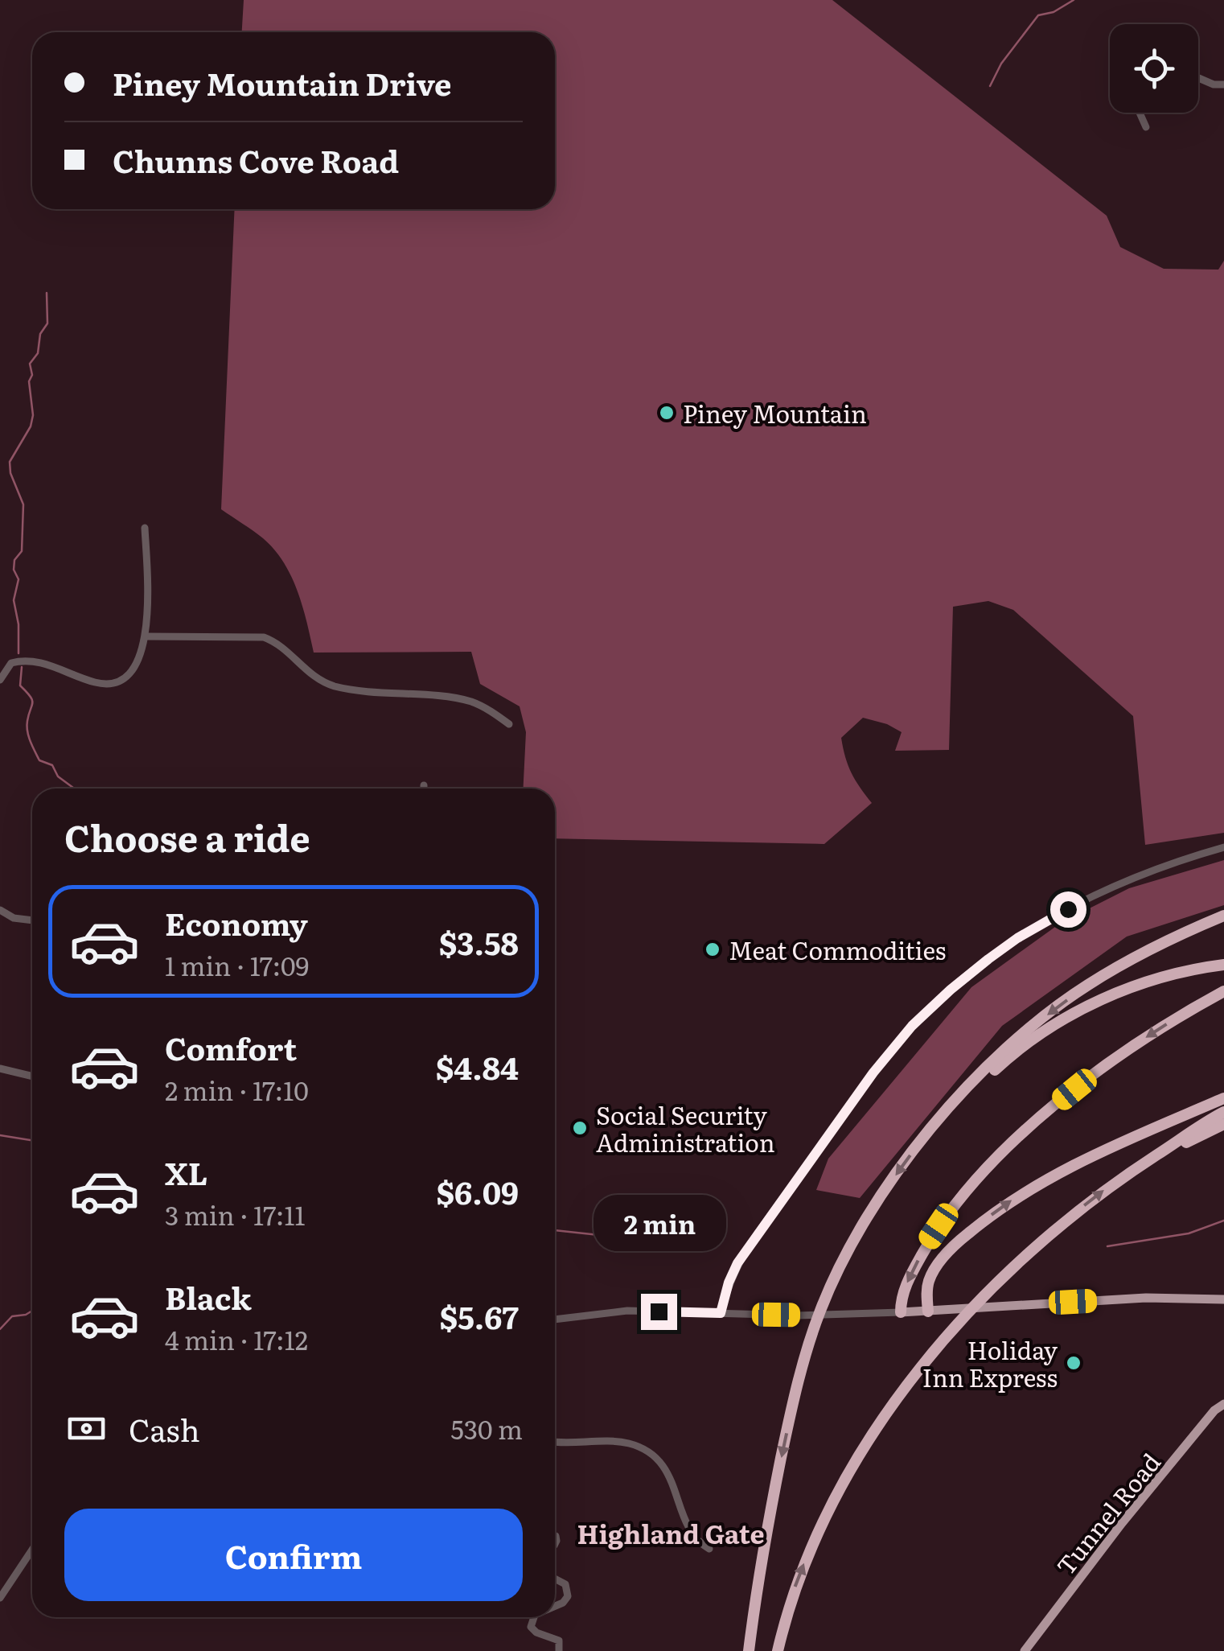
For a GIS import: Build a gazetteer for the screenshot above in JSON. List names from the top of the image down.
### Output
{
  "streets": {
    "main road": ["Tunnel Road"]
  },
  "districts": ["Highland Gate"],
  "places": [
    "Piney Mountain",
    "Meat Commodities",
    "Social Security Administration",
    "Holiday Inn Express"
  ],
  "page": {
    "banner": ["Piney Mountain Drive", "Chunns Cove Road"],
    "heading": "Choose a ride",
    "list": [
      {
        "name": "Economy",
        "note": "1 min · 17:09",
        "value": "$3.58"
      },
      {
        "name": "Comfort",
        "note": "2 min · 17:10",
        "value": "$4.84"
      },
      {
        "name": "XL",
        "note": "3 min · 17:11",
        "value": "$6.09"
      },
      {
        "name": "Black",
        "note": "4 min · 17:12",
        "value": "$5.67"
      }
    ],
    "bubble": "2 min",
    "pay": ["Cash", "530 m"],
    "buttons": "Confirm"
  }
}
